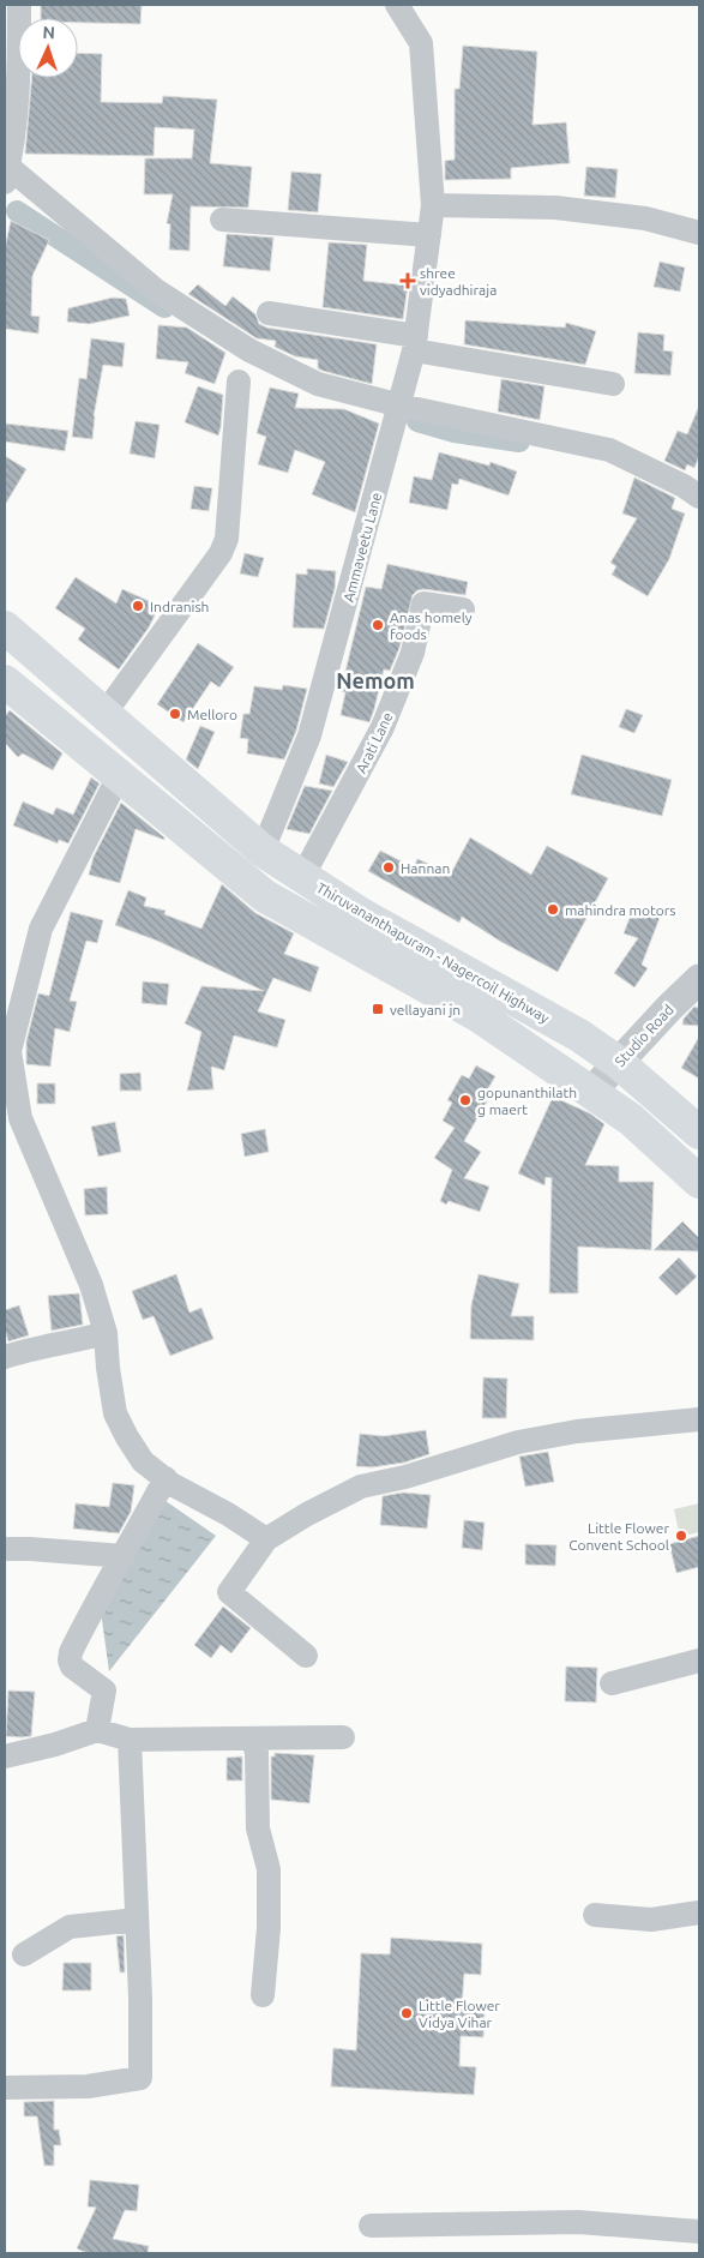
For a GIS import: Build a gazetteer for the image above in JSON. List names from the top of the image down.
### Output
{
  "streets": {
    "main road": ["Thiruvananthapuram - Nagercoil Highway"],
    "street": ["Ammaveetu Lane", "Arati Lane", "Studio Road"]
  },
  "crossings": [
    ["Ammaveetu Lane", "Thiruvananthapuram - Nagercoil Highway"],
    ["Arati Lane", "Thiruvananthapuram - Nagercoil Highway"],
    ["Thiruvananthapuram - Nagercoil Highway", "Studio Road"]
  ],
  "districts": ["Nemom"],
  "places": {
    "health": ["shree vidyadhiraja"],
    "other": [
      "Indranish",
      "Anas homely foods",
      "Melloro",
      "Hannan",
      "mahindra motors",
      "gopunanthilath g maert",
      "Little Flower Convent School",
      "Little Flower Vidya Vihar"
    ],
    "transit": ["vellayani jn"]
  },
  "north": "top"
}
